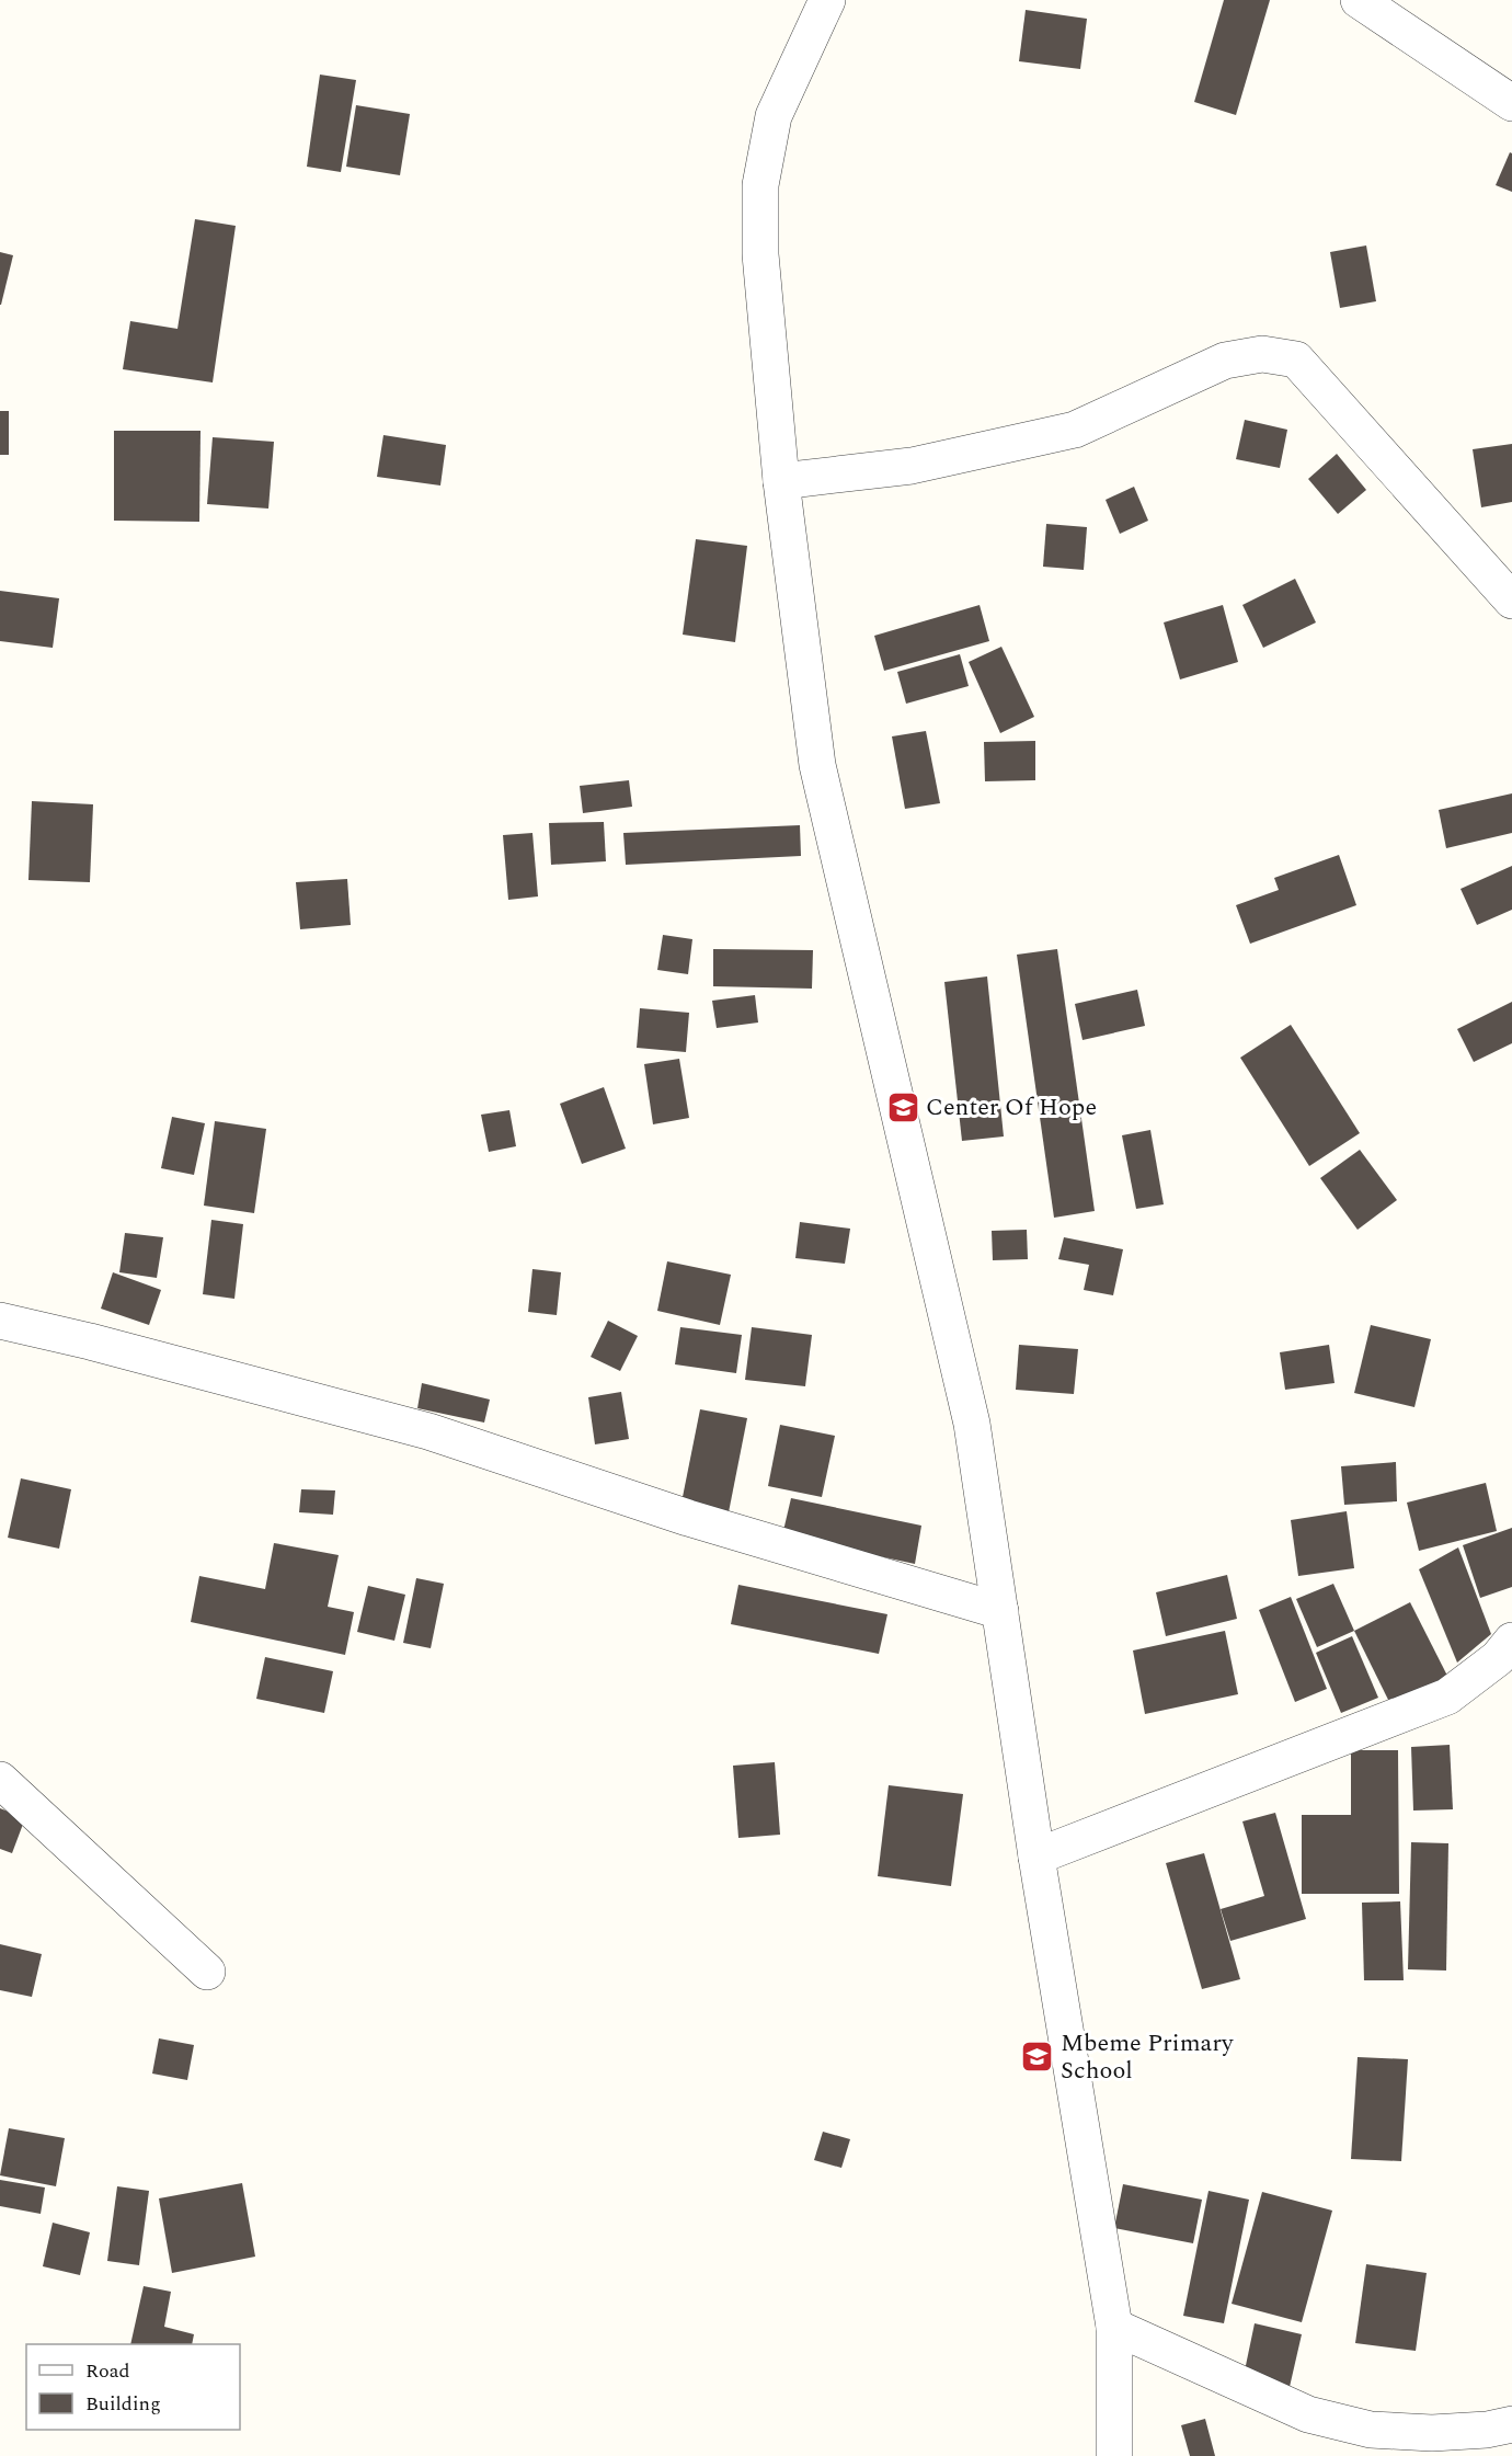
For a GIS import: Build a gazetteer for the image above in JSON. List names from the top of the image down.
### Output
{
  "places": {
    "school or university": ["Center Of Hope", "Mbeme Primary School"]
  },
  "legend": ["Road", "Building"]
}
